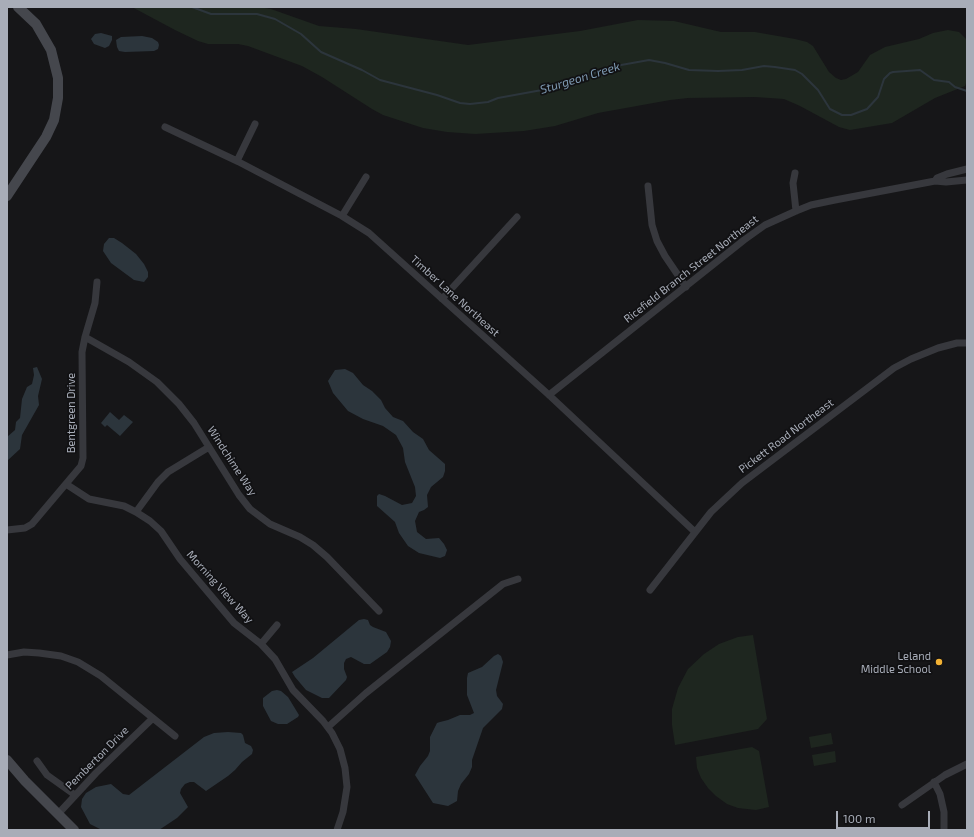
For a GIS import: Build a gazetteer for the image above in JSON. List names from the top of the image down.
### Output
{
  "streets": {
    "street": [
      "Ricefield Branch Street Northeast",
      "Timber Lane Northeast",
      "Bentgreen Drive",
      "Pickett Road Northeast",
      "Windchime Way",
      "Morning View Way",
      "Pemberton Drive"
    ]
  },
  "crossings": [
    ["Ricefield Branch Street Northeast", "Timber Lane Northeast"],
    ["Timber Lane Northeast", "Pickett Road Northeast"],
    ["Bentgreen Drive", "Windchime Way"],
    ["Bentgreen Drive", "Morning View Way"]
  ],
  "water": ["Sturgeon Creek"],
  "places": ["Leland Middle School"],
  "scale_bar": "100 m"
}
